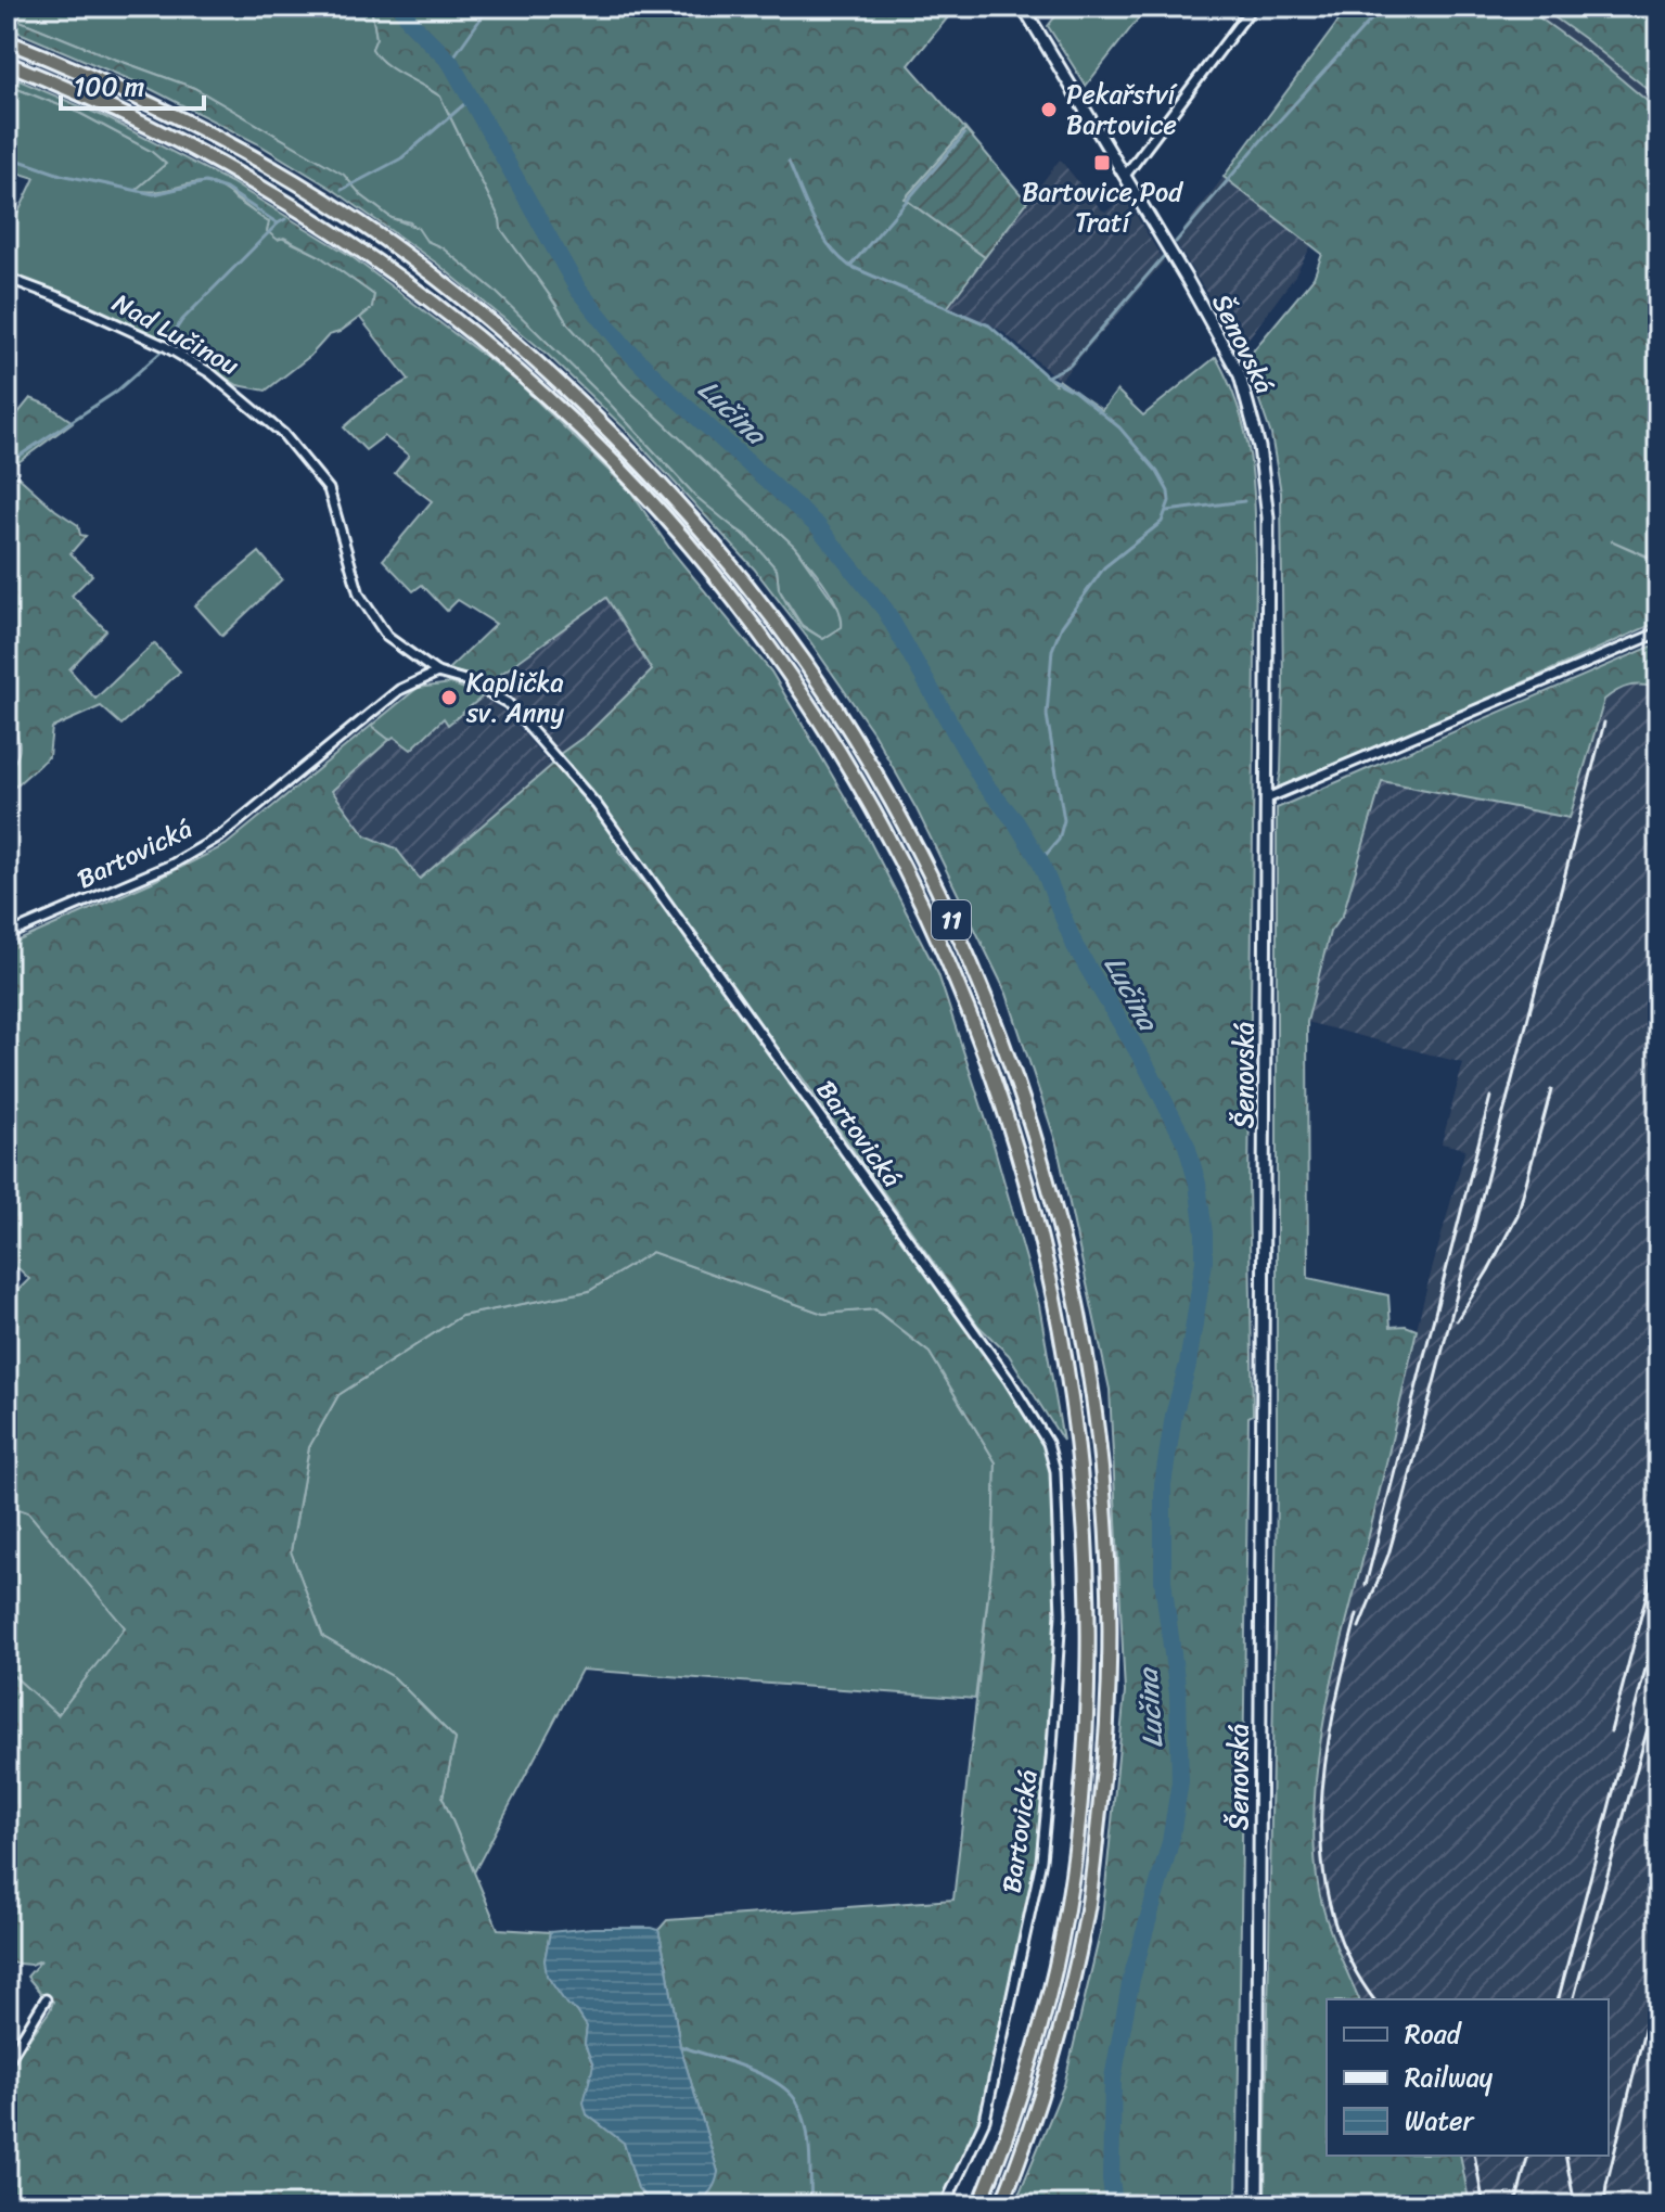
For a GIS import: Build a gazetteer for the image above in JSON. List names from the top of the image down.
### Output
{
  "streets": {
    "highway": ["11"],
    "street": ["Nad Lučinou", "Šenovská", "Bartovická"]
  },
  "crossings": [
    ["Nad Lučinou", "Bartovická"]
  ],
  "water": ["Lučina"],
  "places": {
    "other": ["Pekařství Bartovice", "Kaplička sv. Anny"],
    "transit": ["Bartovice,Pod Tratí"]
  },
  "legend": ["Road", "Railway", "Water"],
  "scale_bar": "100 m"
}
